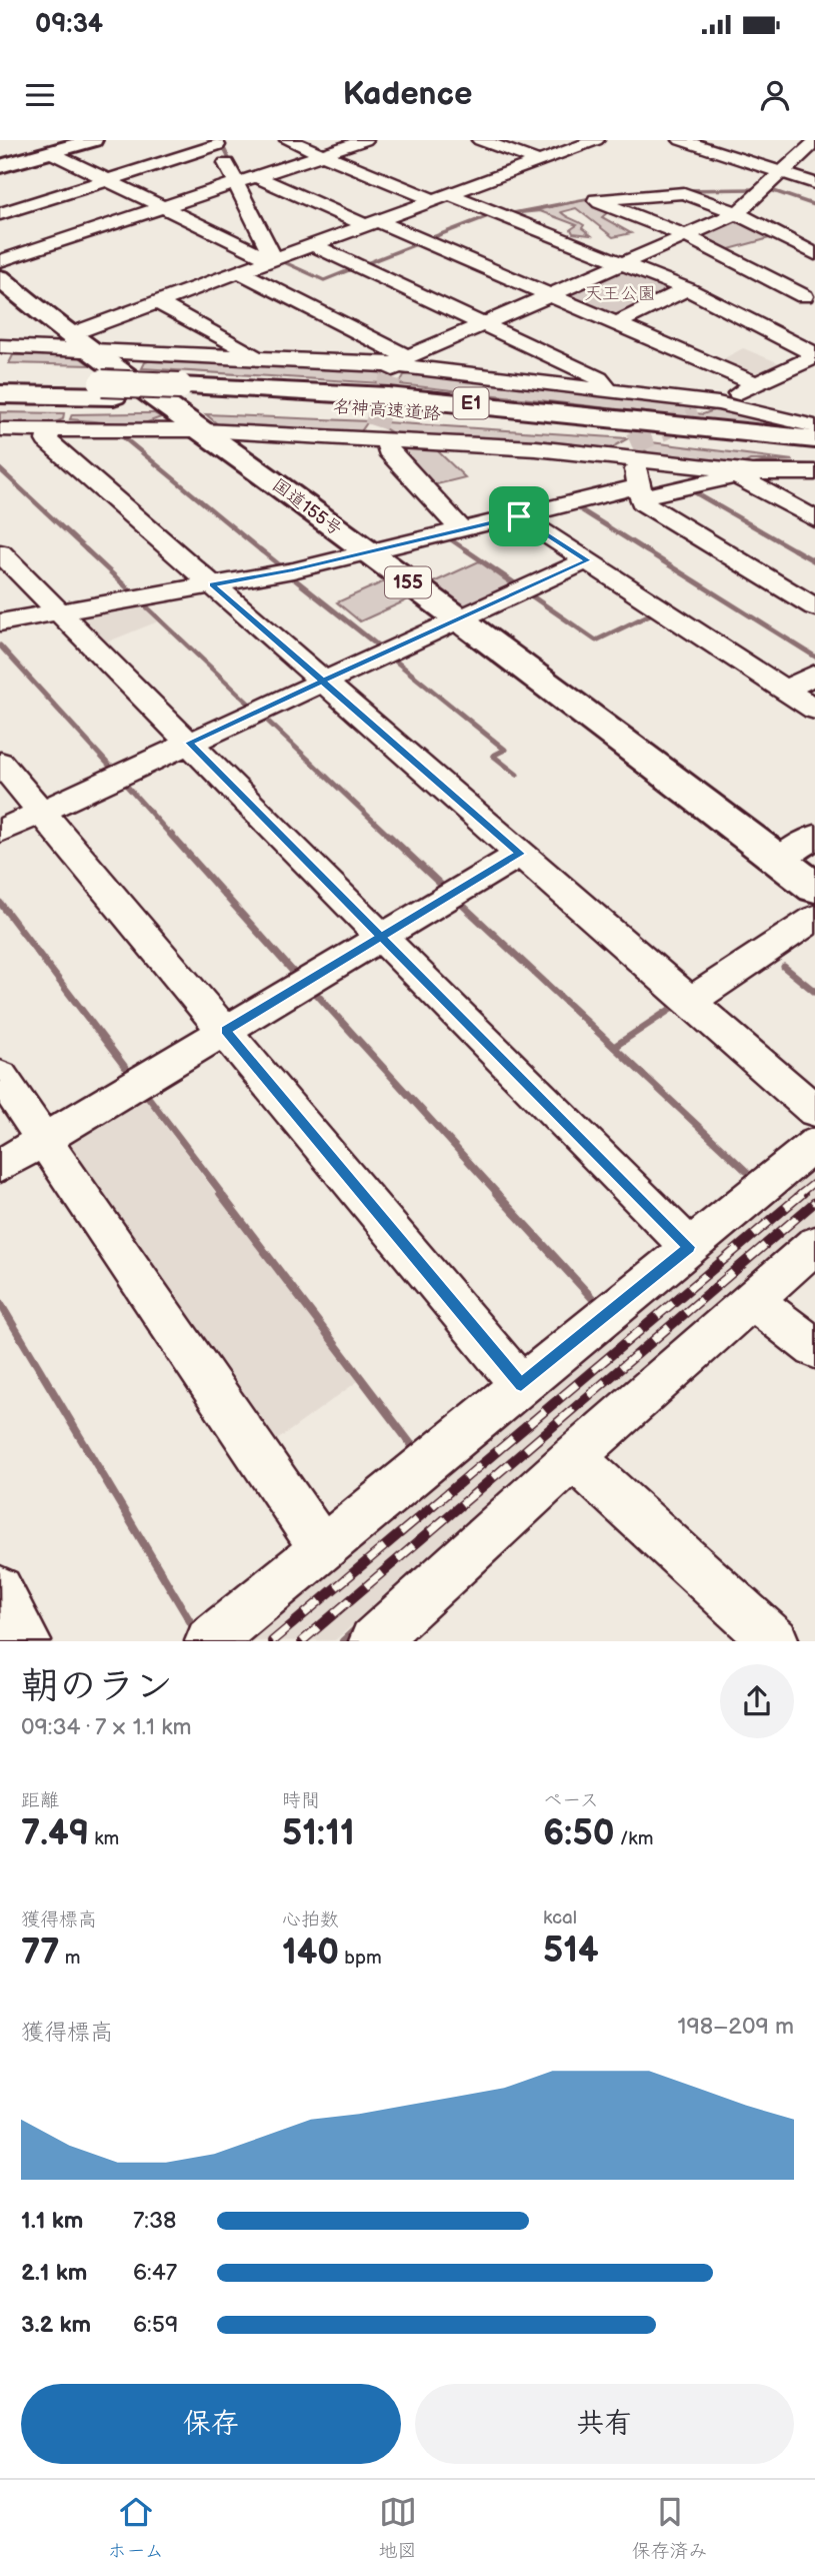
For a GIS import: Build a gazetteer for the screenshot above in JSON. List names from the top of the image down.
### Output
{
  "streets": {
    "main road": [
      "E1",
      "名神高速道路",
      "国道155号",
      "155"
    ]
  },
  "parks": ["天王公園"],
  "page": {
    "status": "09:34",
    "header": "Kadence",
    "heading": ["朝のラン", "09:34 · 7 × 1.1 km"],
    "stats": [
      ["距離", "7.49 km"],
      ["時間", "51:11"],
      ["ペース", "6:50 /km"],
      ["獲得標高", "77 m"],
      ["心拍数", "140 bpm"],
      ["kcal", "514"]
    ],
    "chart": ["獲得標高", "198–209 m"],
    "list": [
      {
        "name": "1.1 km",
        "note": "7:38"
      },
      {
        "name": "2.1 km",
        "note": "6:47"
      },
      {
        "name": "3.2 km",
        "note": "6:59"
      }
    ],
    "buttons": ["保存", "共有"],
    "tabs": ["ホーム", "地図", "保存済み"]
  }
}
